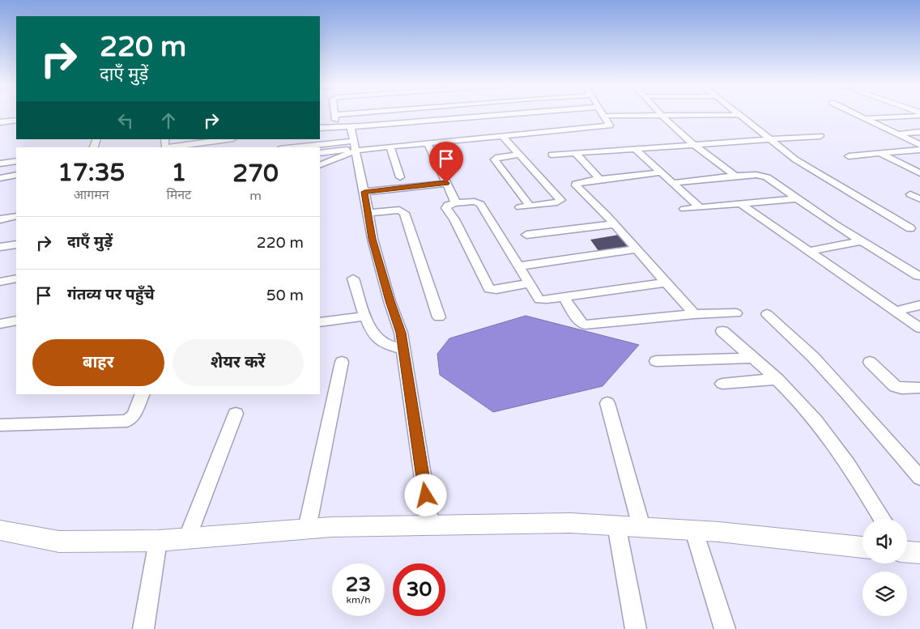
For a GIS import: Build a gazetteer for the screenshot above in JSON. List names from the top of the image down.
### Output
{
  "page": {
    "turn": ["220 m", "दाएँ मुड़ें"],
    "eta": [
      "17:35",
      "आगमन",
      "1",
      "मिनट",
      "270",
      "m"
    ],
    "list": [
      {
        "name": "दाएँ मुड़ें",
        "value": "220 m"
      },
      {
        "name": "गंतव्य पर पहुँचे",
        "value": "50 m"
      }
    ],
    "buttons": ["बाहर", "शेयर करें"],
    "speed": "23 km/h",
    "limit": "30"
  }
}
